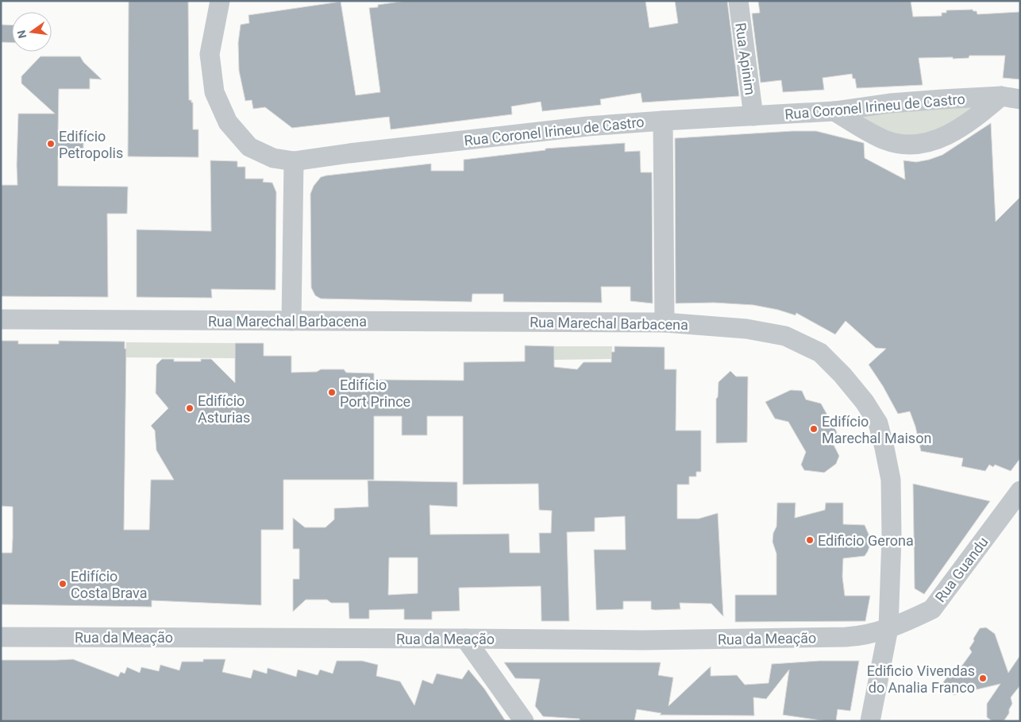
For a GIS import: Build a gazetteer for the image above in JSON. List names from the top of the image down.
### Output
{
  "streets": {
    "street": [
      "Rua Apinim",
      "Rua Coronel Irineu de Castro",
      "Rua Marechal Barbacena",
      "Rua Guandu",
      "Rua da Meação"
    ]
  },
  "crossings": [
    ["Rua Apinim", "Rua Coronel Irineu de Castro"],
    ["Rua Marechal Barbacena", "Rua Guandu"],
    ["Rua Marechal Barbacena", "Rua da Meação"],
    ["Rua Guandu", "Rua da Meação"]
  ],
  "places": [
    "Edifício Petropolis",
    "Edifício Port Prince",
    "Edifício Asturias",
    "Edifício Marechal Maison",
    "Edificio Gerona",
    "Edifício Costa Brava",
    "Edificio Vivendas do Analia Franco"
  ],
  "north": "left"
}
